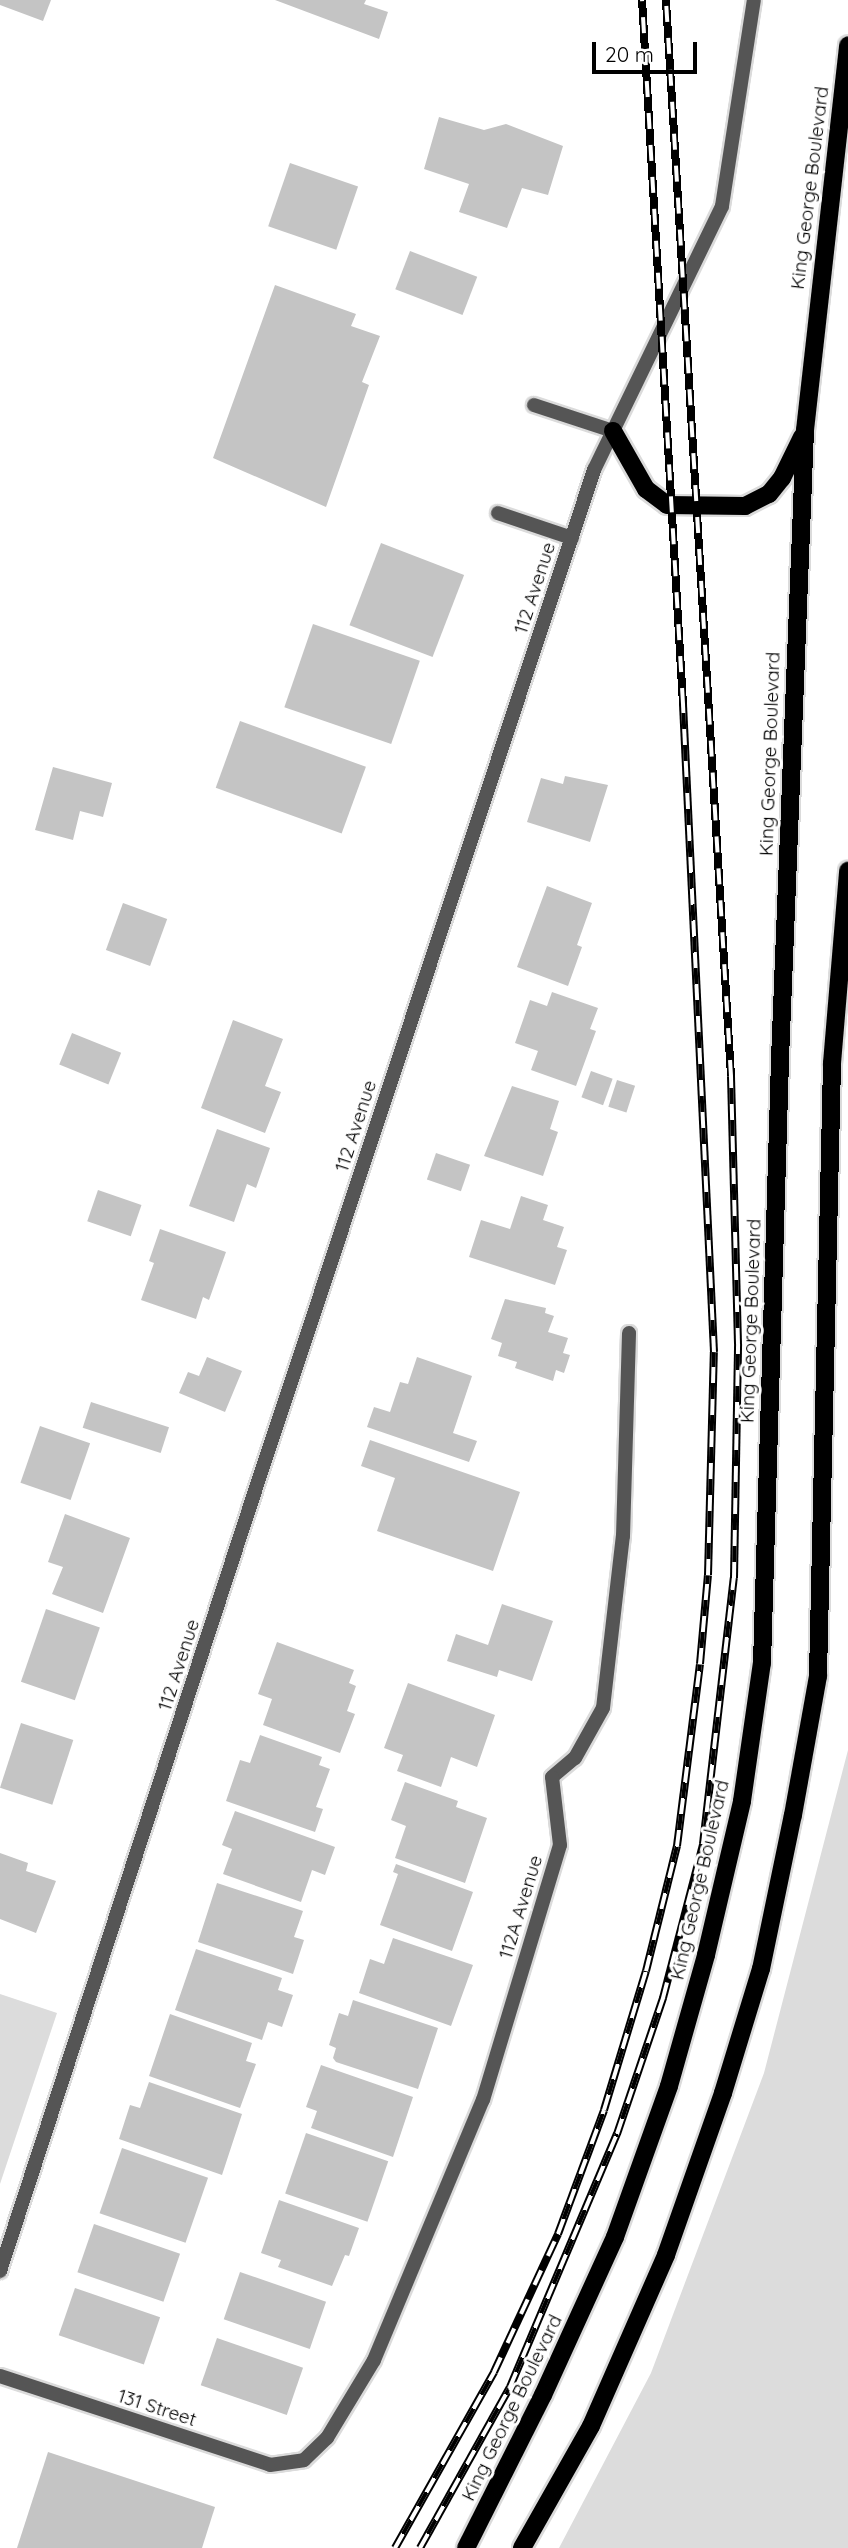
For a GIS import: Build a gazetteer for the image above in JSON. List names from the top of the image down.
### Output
{
  "streets": {
    "main road": ["King George Boulevard"],
    "street": ["112 Avenue", "112A Avenue", "131 Street"]
  },
  "crossings": [
    ["112A Avenue", "131 Street"]
  ],
  "scale_bar": "20 m"
}
